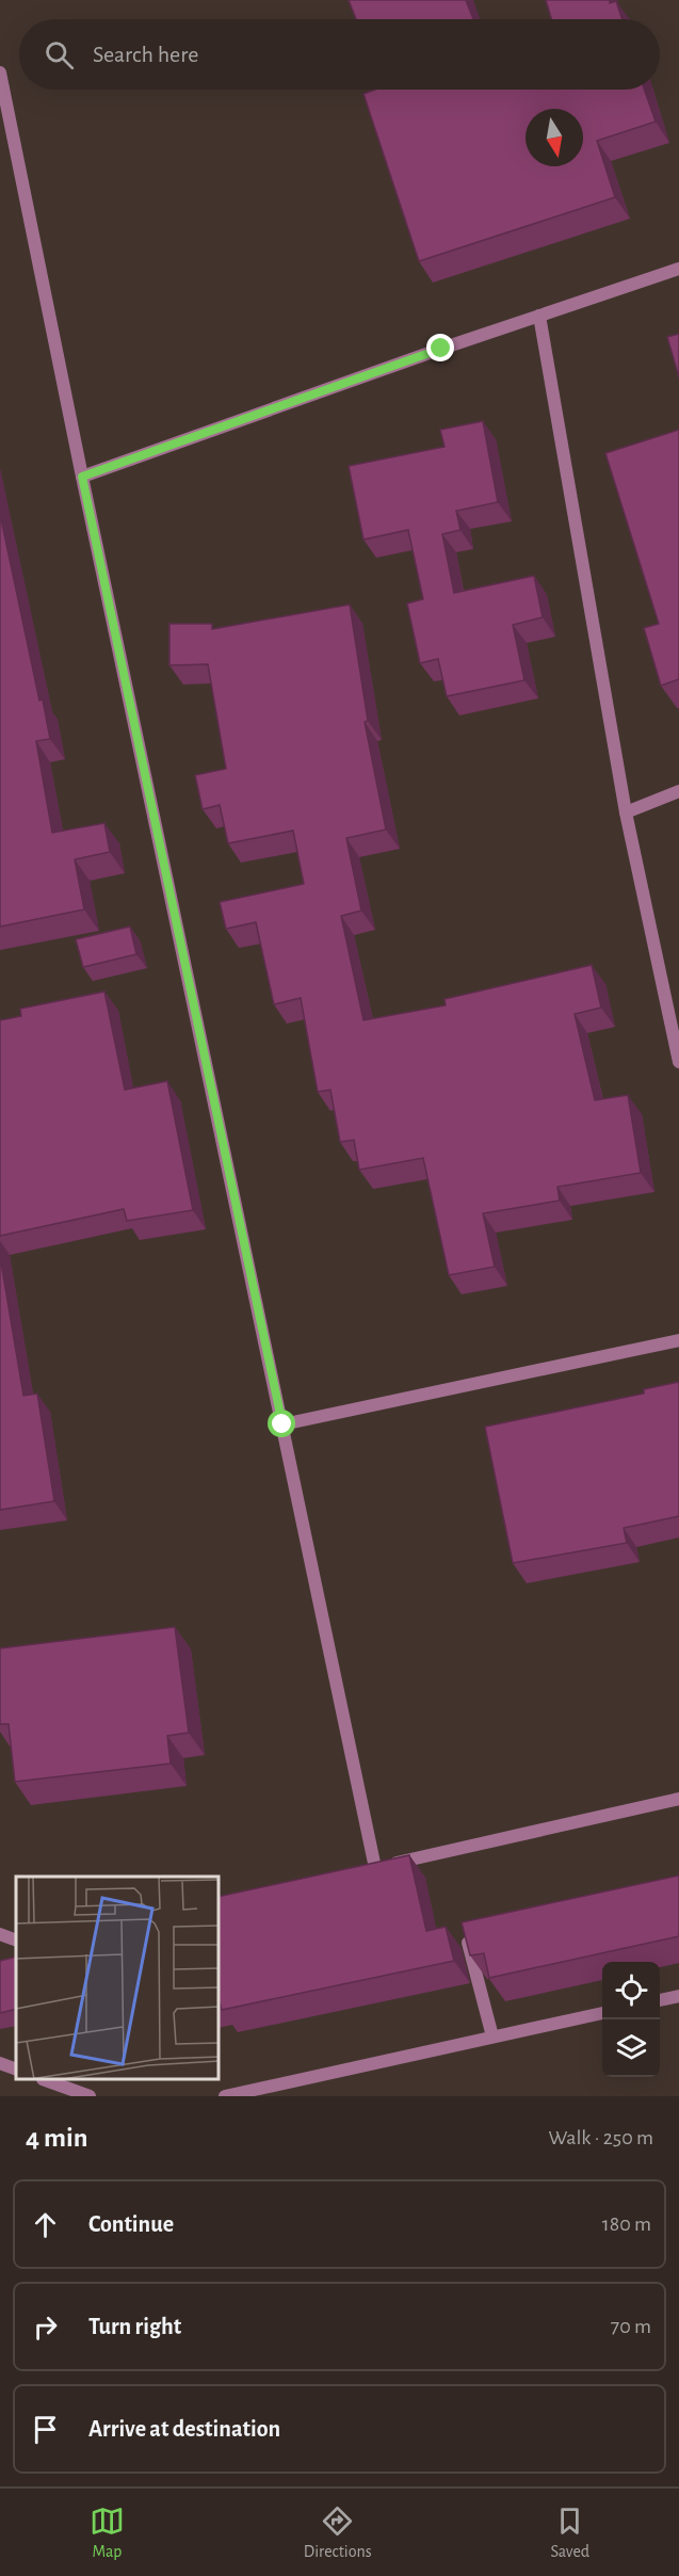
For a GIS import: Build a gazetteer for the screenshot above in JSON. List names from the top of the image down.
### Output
{
  "north": "bottom",
  "page": {
    "search": "Search here",
    "heading": ["4 min", "Walk · 250 m"],
    "list": [
      ["Continue", "180 m"],
      ["Turn right", "70 m"],
      "Arrive at destination"
    ],
    "nav": ["Map", "Directions", "Saved"]
  }
}
